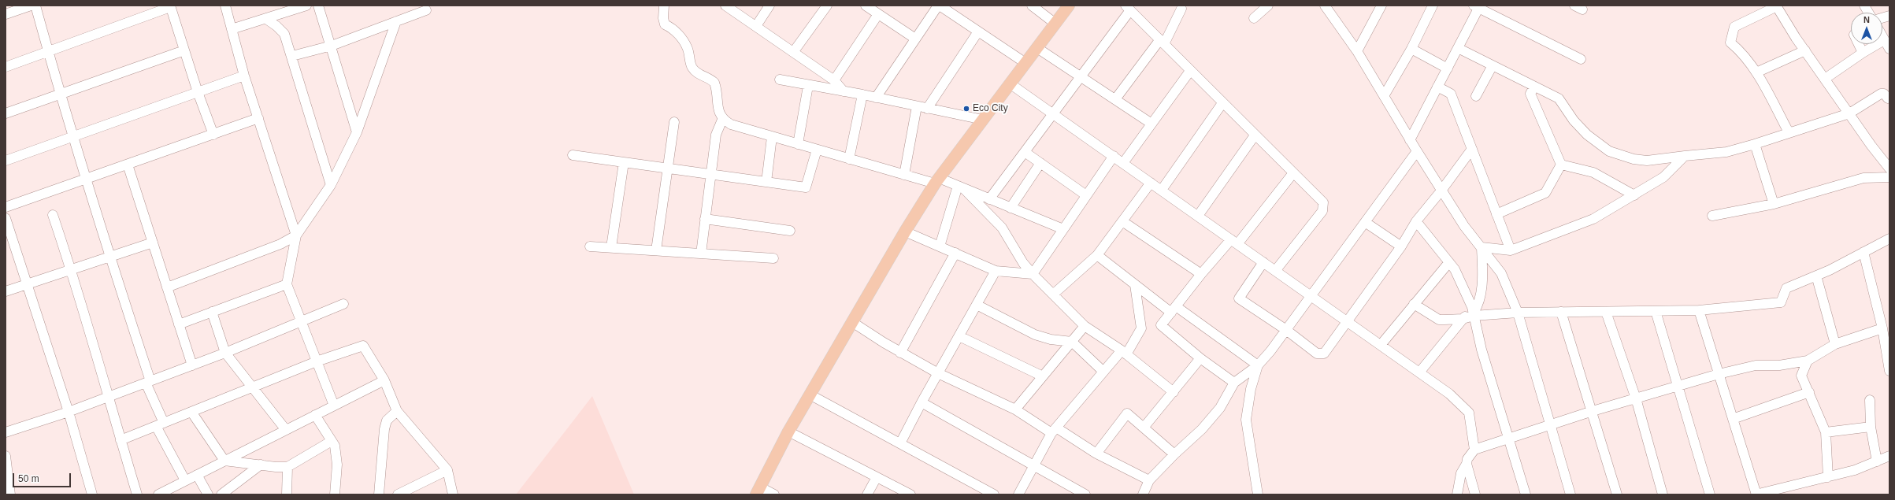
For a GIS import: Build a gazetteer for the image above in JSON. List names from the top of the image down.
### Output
{
  "places": ["Eco City"],
  "scale_bar": "50 m",
  "north": "top"
}
